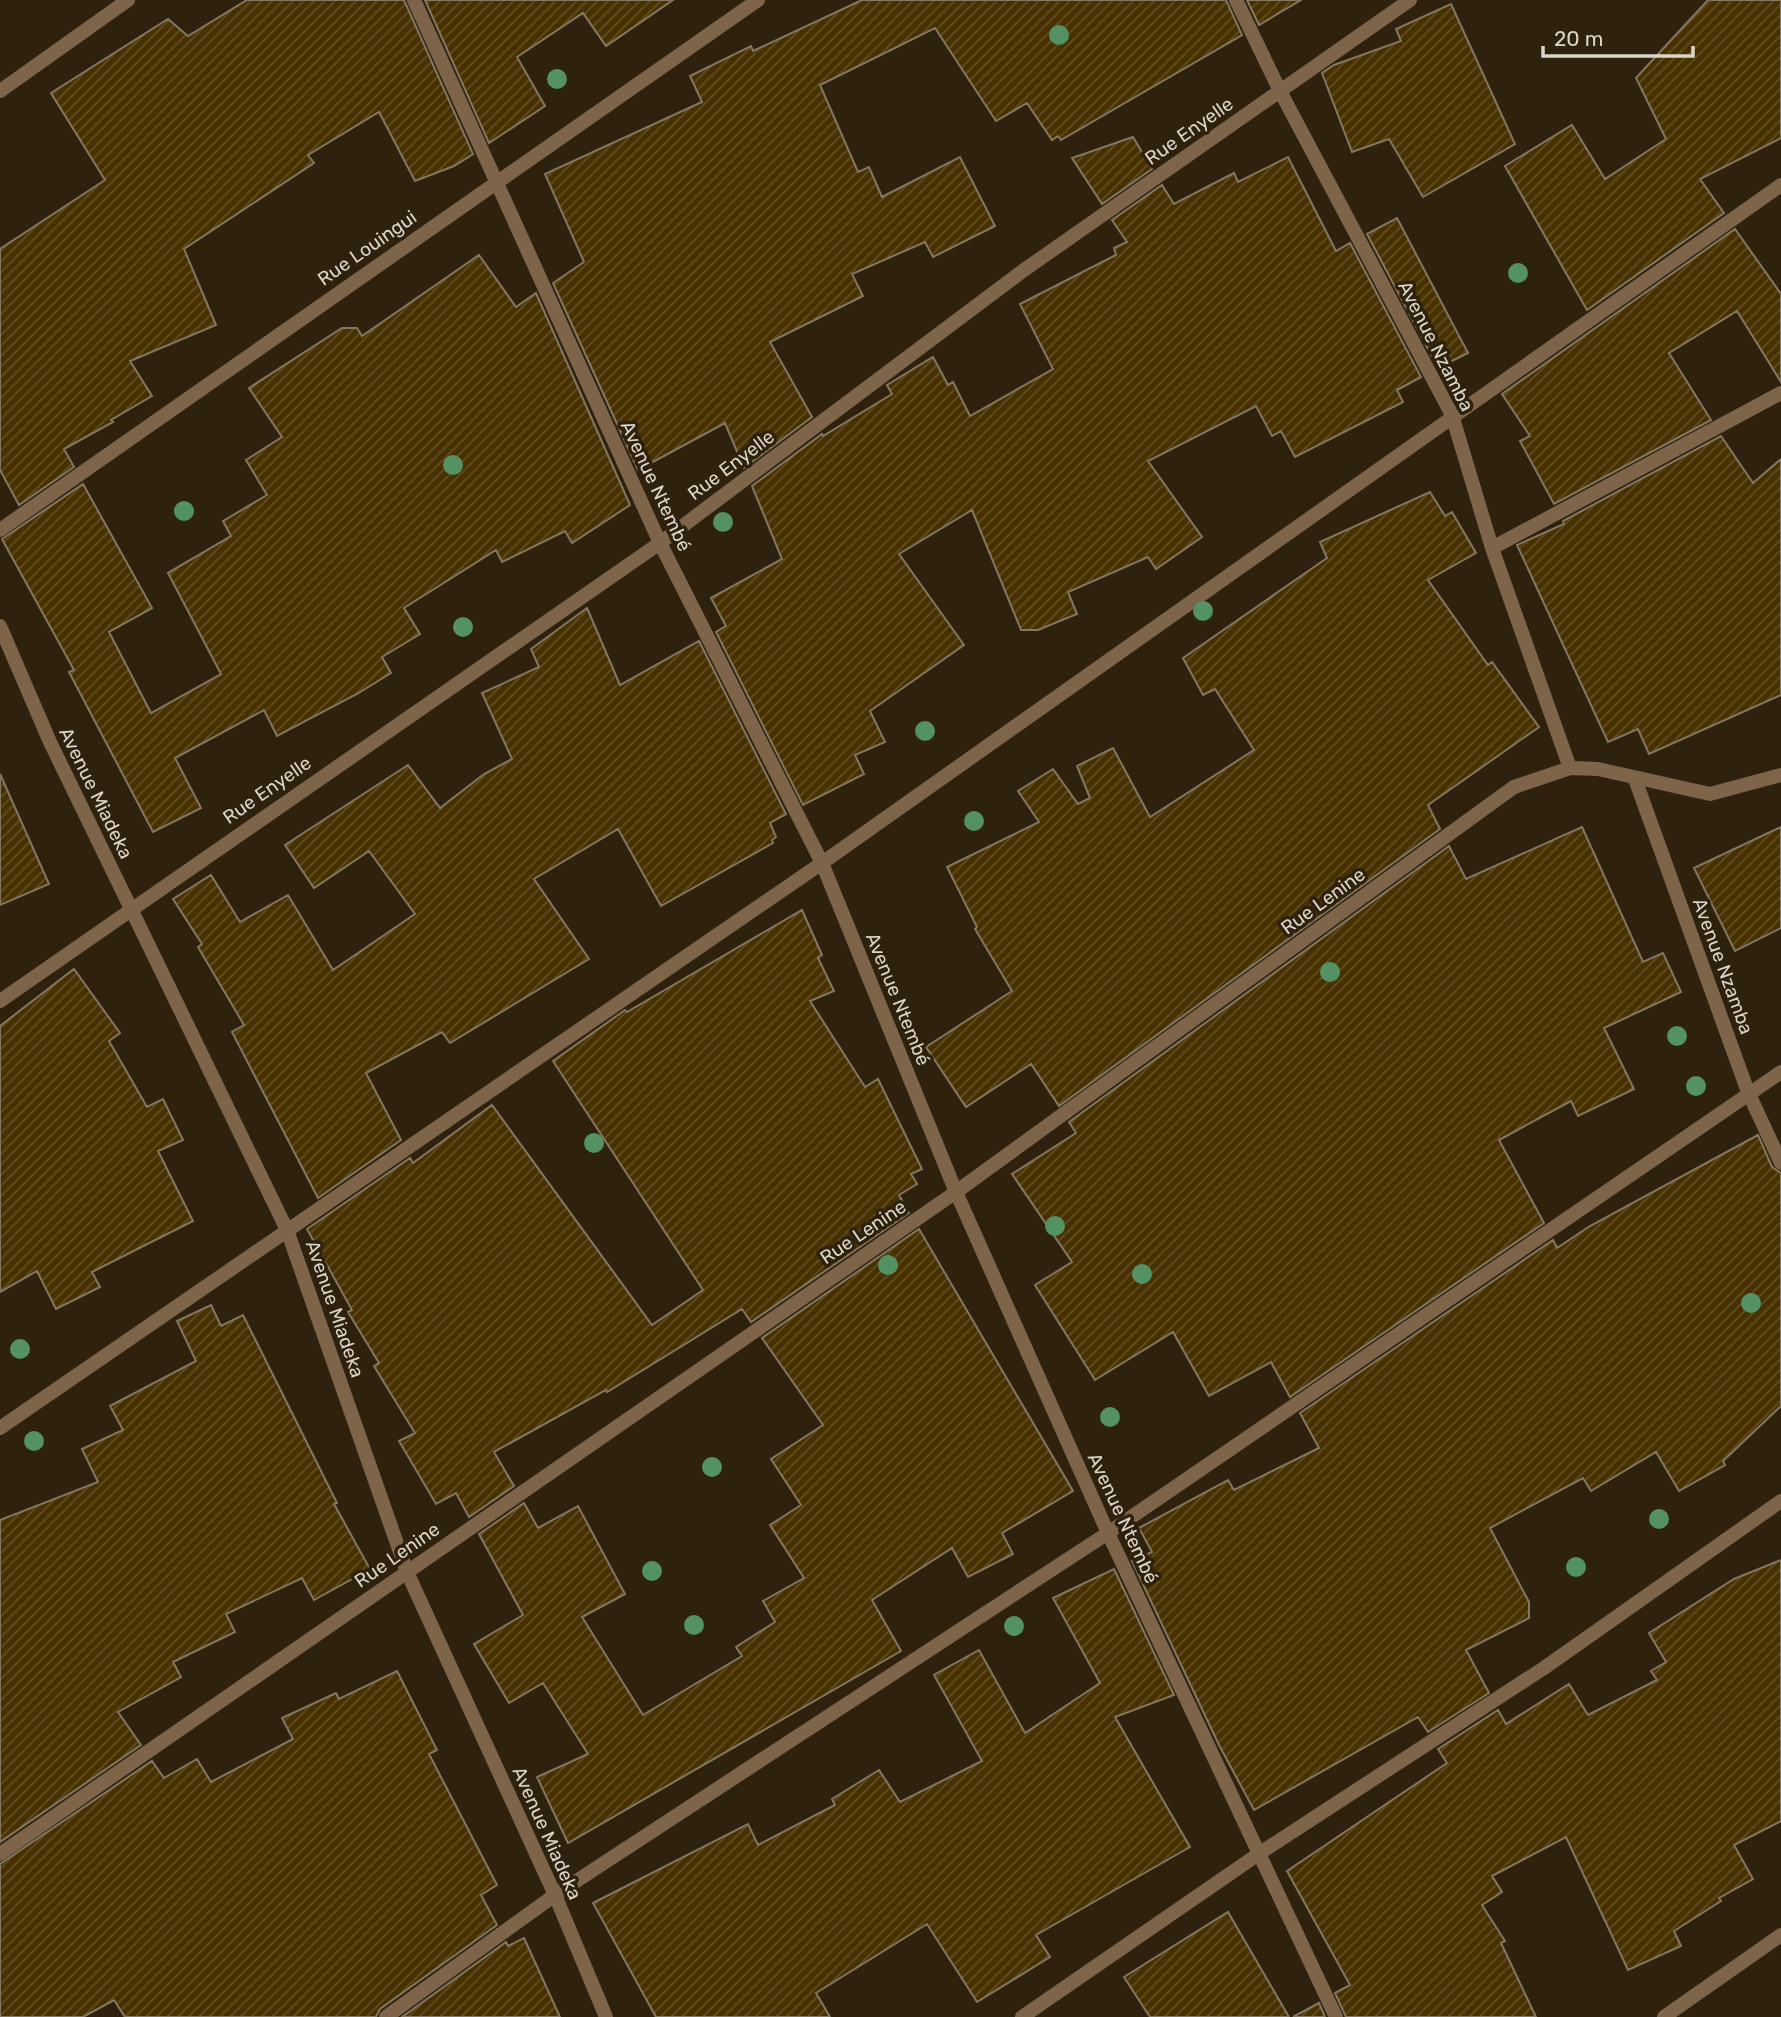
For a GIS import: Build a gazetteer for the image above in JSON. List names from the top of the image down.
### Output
{
  "streets": {
    "street": [
      "Rue Enyelle",
      "Rue Louingui",
      "Avenue Nzamba",
      "Avenue Ntembé",
      "Avenue Miadeka",
      "Rue Lenine"
    ]
  },
  "crossings": [
    ["Rue Enyelle", "Avenue Nzamba"],
    ["Rue Enyelle", "Avenue Ntembé"],
    ["Rue Enyelle", "Avenue Miadeka"],
    ["Rue Louingui", "Avenue Ntembé"],
    ["Avenue Nzamba", "Rue Lenine"],
    ["Avenue Ntembé", "Rue Lenine"],
    ["Avenue Miadeka", "Rue Lenine"]
  ],
  "scale_bar": "20 m"
}
